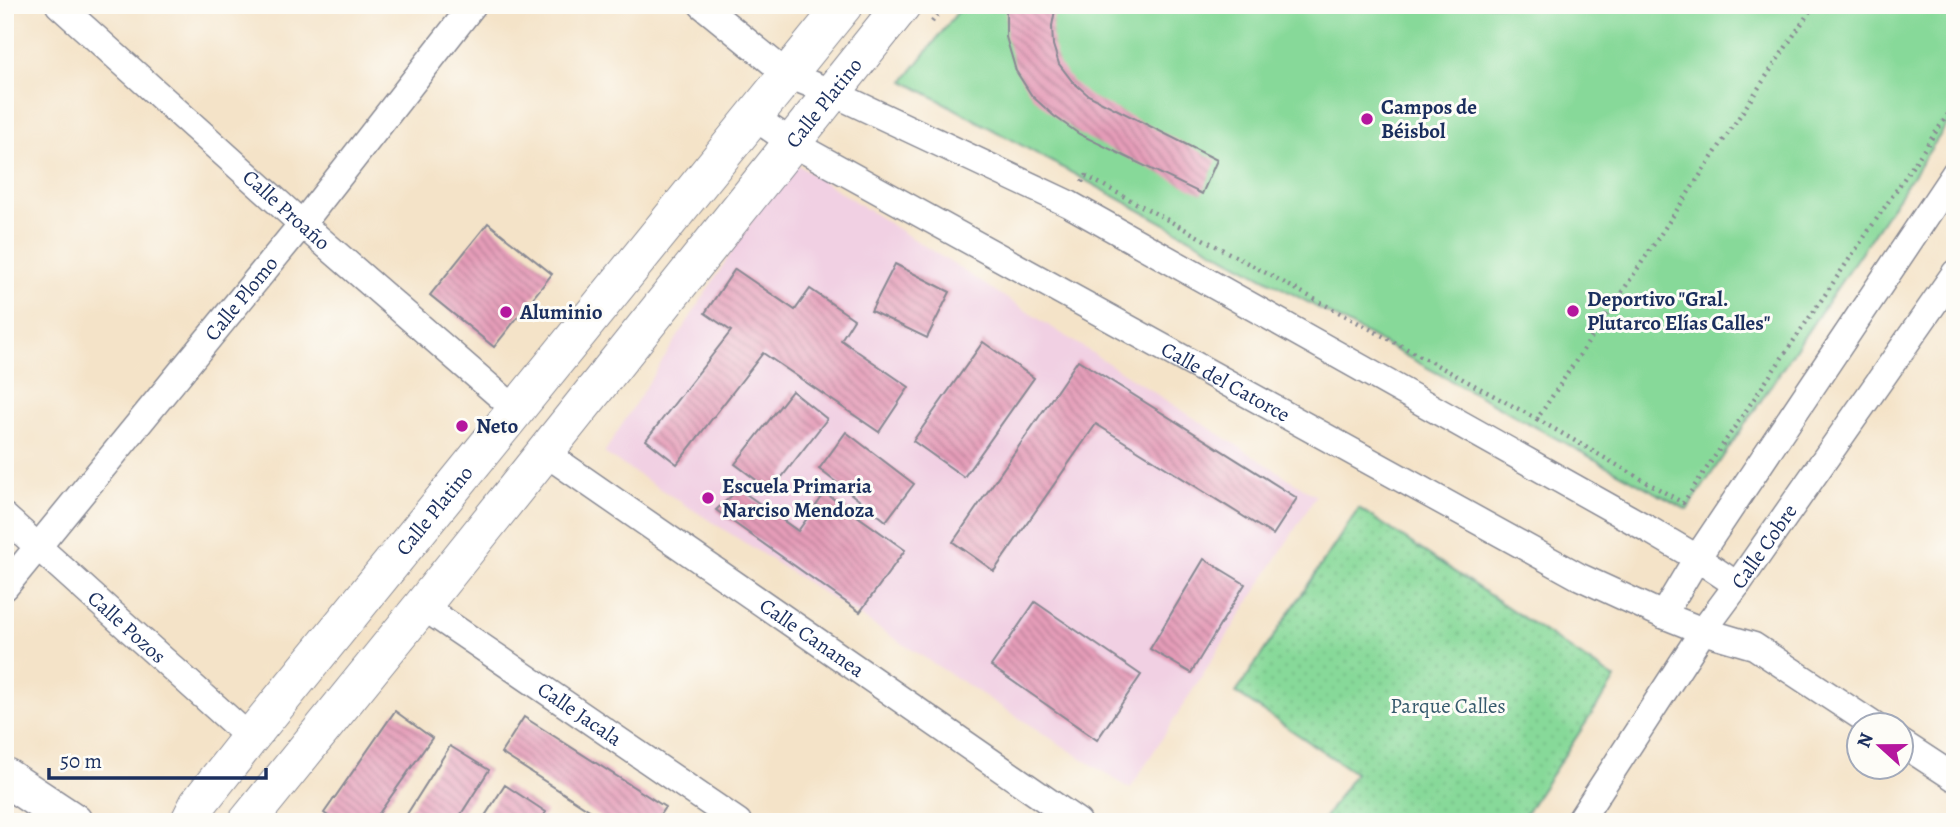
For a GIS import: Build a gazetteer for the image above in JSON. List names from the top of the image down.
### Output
{
  "streets": {
    "street": [
      "Calle Platino",
      "Calle Proaño",
      "Calle Plomo",
      "Calle del Catorce",
      "Calle Cobre",
      "Calle Pozos",
      "Calle Cananea",
      "Calle Jacala"
    ]
  },
  "crossings": [
    ["Calle Platino", "Calle Proaño"],
    ["Calle Platino", "Calle del Catorce"],
    ["Calle Platino", "Calle Pozos"],
    ["Calle Platino", "Calle Cananea"],
    ["Calle Platino", "Calle Jacala"],
    ["Calle Proaño", "Calle Plomo"],
    ["Calle Plomo", "Calle Pozos"],
    ["Calle del Catorce", "Calle Cobre"]
  ],
  "parks": ["Parque Calles"],
  "places": [
    "Campos de Béisbol",
    "Deportivo \"Gral. Plutarco Elías Calles\"",
    "Aluminio",
    "Neto",
    "Escuela Primaria Narciso Mendoza"
  ],
  "scale_bar": "50 m",
  "north": "left"
}
